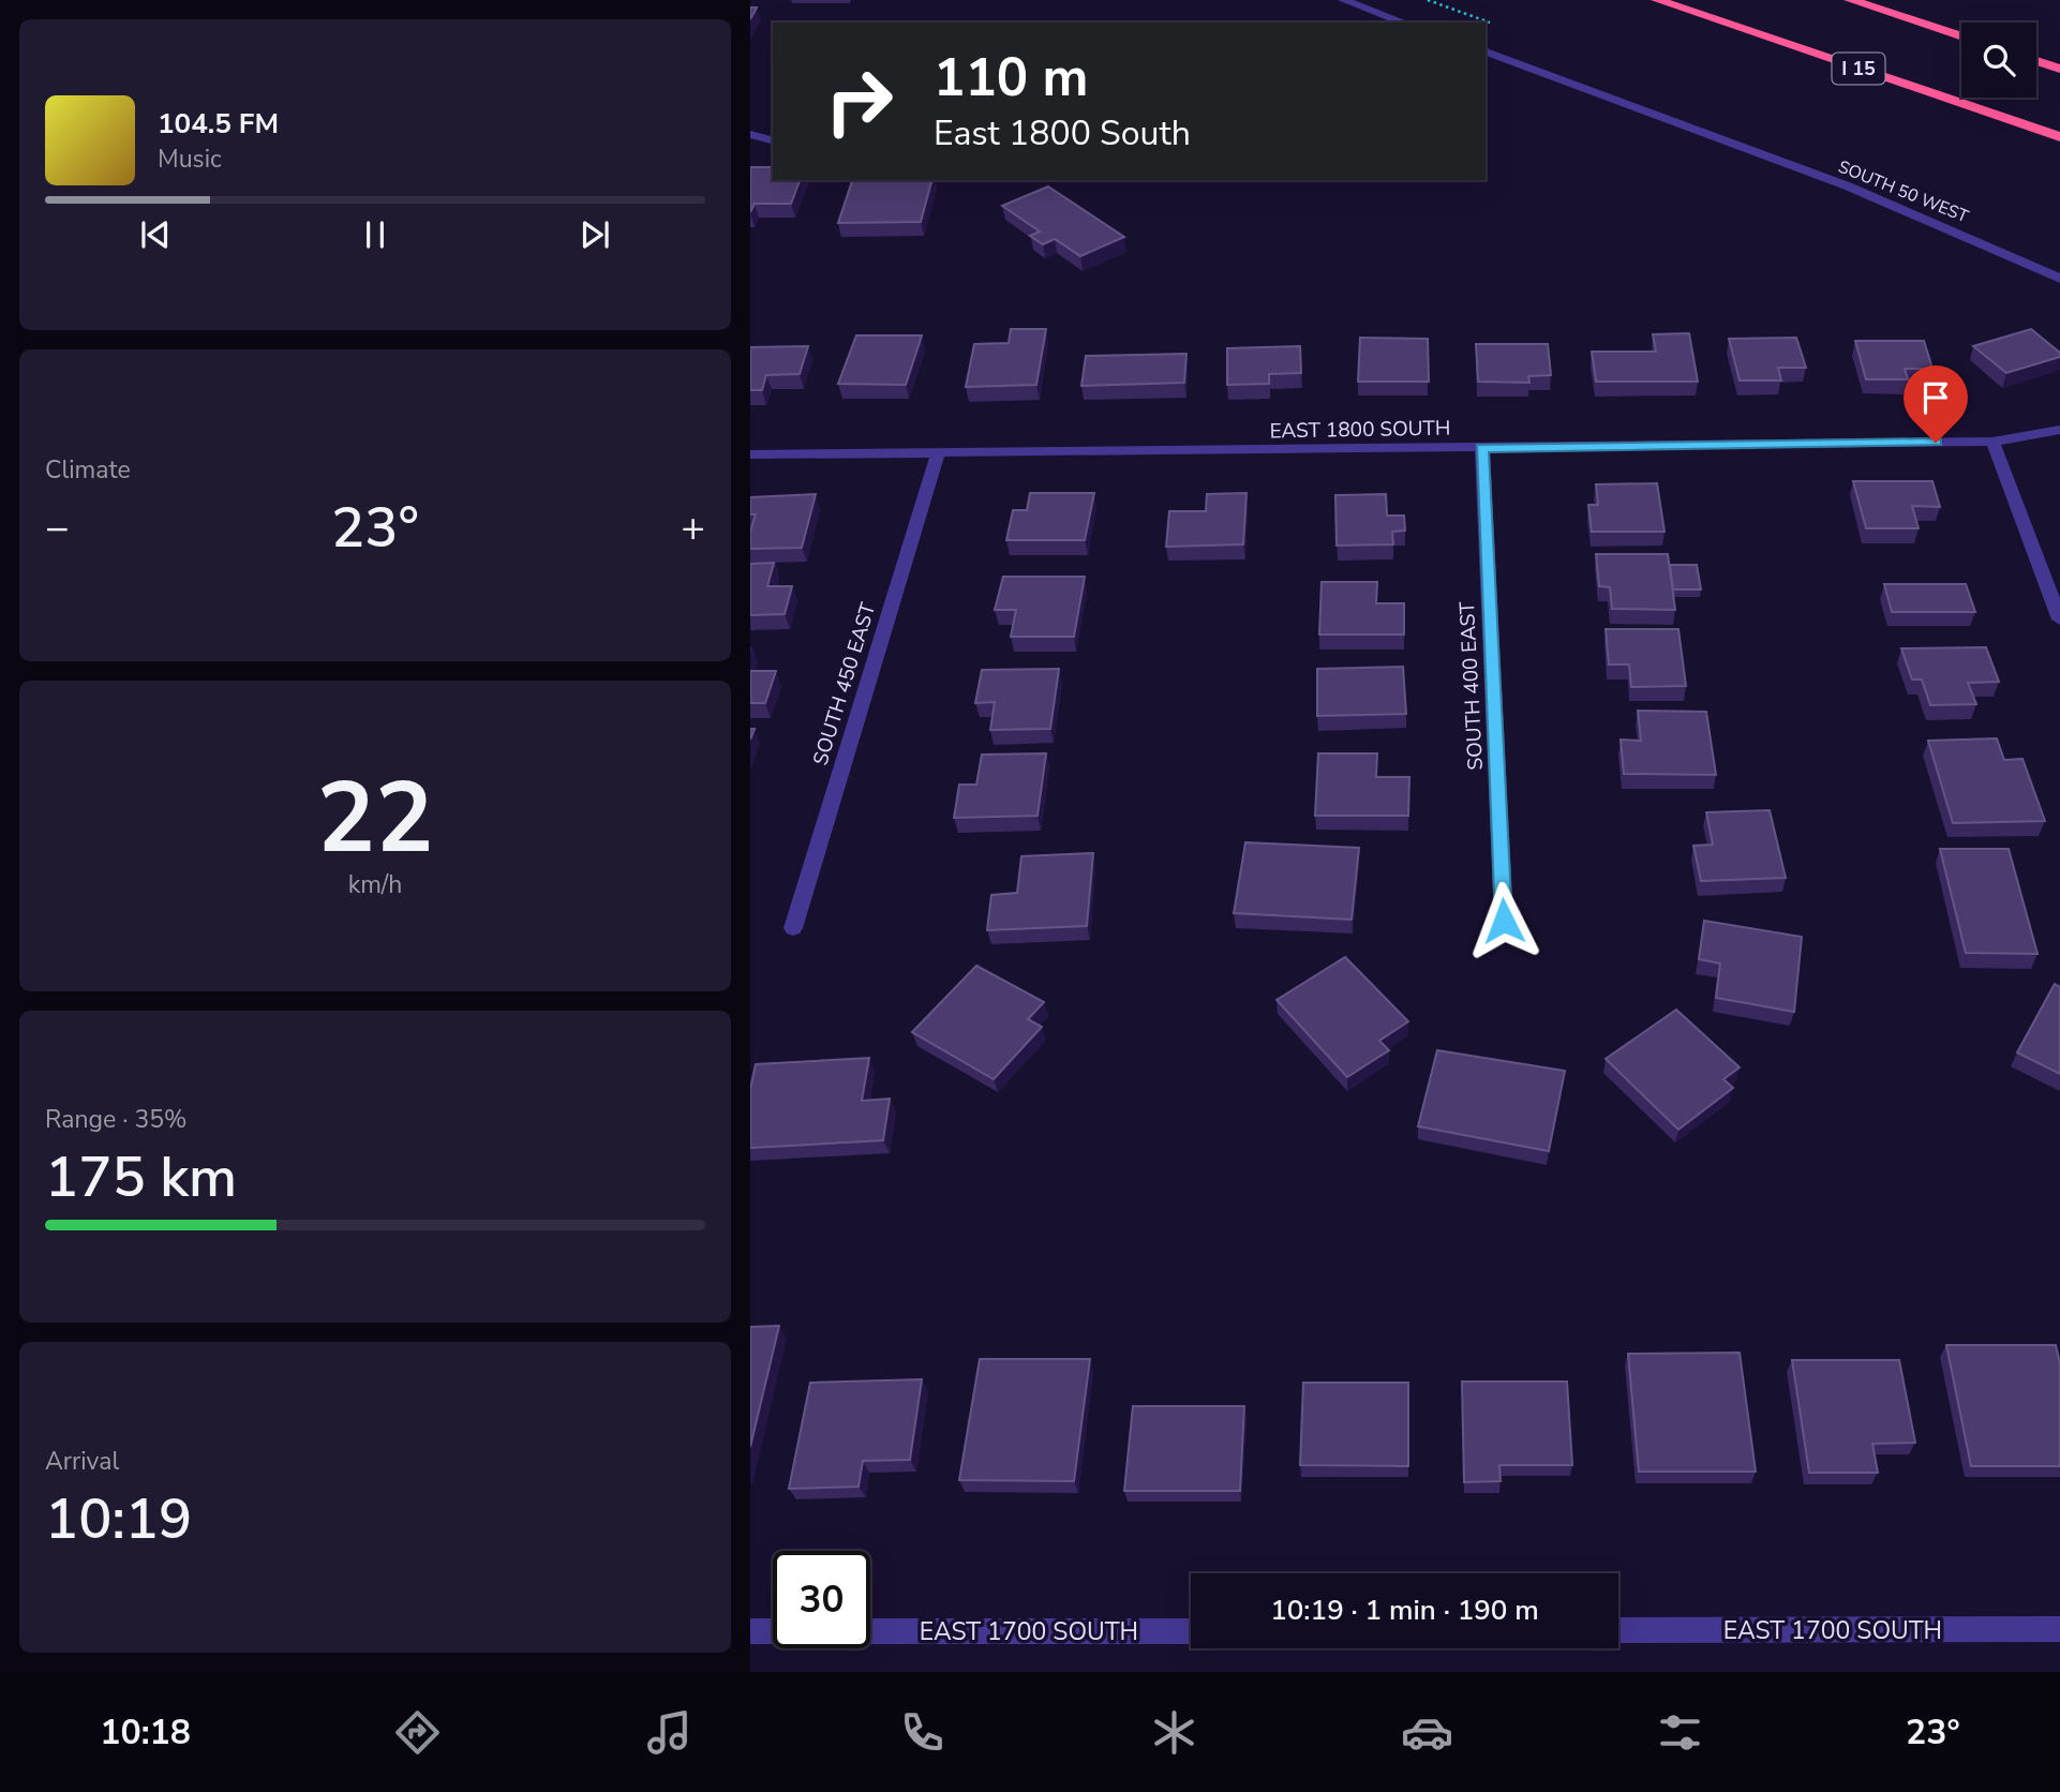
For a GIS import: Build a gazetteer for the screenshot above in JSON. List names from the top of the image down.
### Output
{
  "streets": {
    "highway": ["I 15"],
    "street": [
      "SOUTH 50 WEST",
      "EAST 1800 SOUTH",
      "SOUTH 450 EAST",
      "SOUTH 400 EAST",
      "EAST 1700 SOUTH"
    ]
  },
  "crossings": [
    ["EAST 1800 SOUTH", "SOUTH 450 EAST"],
    ["EAST 1800 SOUTH", "SOUTH 400 EAST"]
  ],
  "page": {
    "turn": ["110 m", "East 1800 South"],
    "song": ["104.5 FM", "Music"],
    "tile": [
      "Climate",
      ["22", "km/h"],
      ["Range · 35%", "175 km"],
      ["Arrival", "10:19"]
    ],
    "heat": ["−", "23°", "+"],
    "limit": "30",
    "trip": "10:19 · 1 min · 190 m",
    "tabs": ["10:18", "23°"]
  }
}
